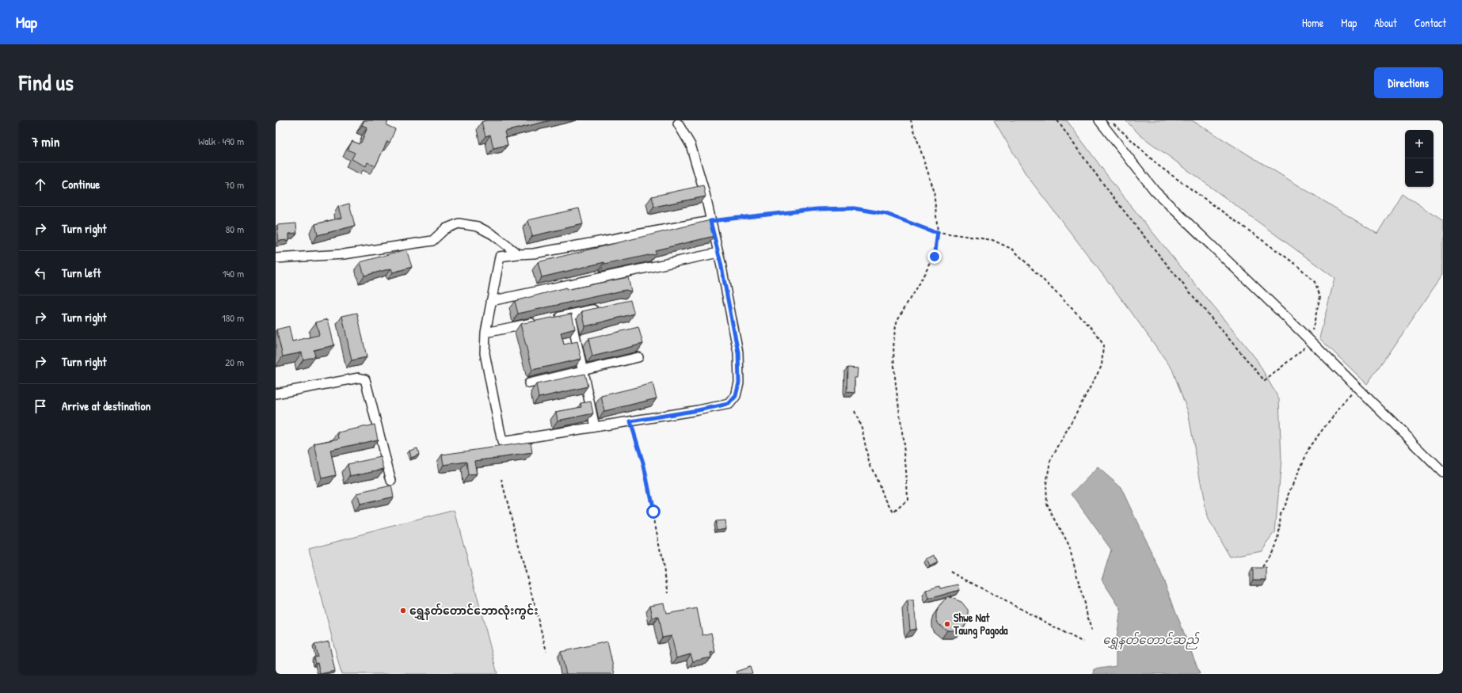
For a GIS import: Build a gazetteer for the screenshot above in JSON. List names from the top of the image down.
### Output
{
  "water": ["ရွှေနတ်တောင်ဆည်"],
  "places": ["ရွှေနတ်တောင်ဘောလုံးကွင်း", "Shwe Nat Taung Pagoda"],
  "page": {
    "header": "Map",
    "nav": [
      "Home",
      "Map",
      "About",
      "Contact"
    ],
    "title": "Find us",
    "buttons": "Directions",
    "heading": ["7 min", "Walk · 490 m"],
    "map_buttons": ["+", "−"],
    "list": [
      ["Continue", "70 m"],
      ["Turn right", "80 m"],
      ["Turn left", "140 m"],
      ["Turn right", "180 m"],
      ["Turn right", "20 m"],
      "Arrive at destination"
    ]
  }
}
